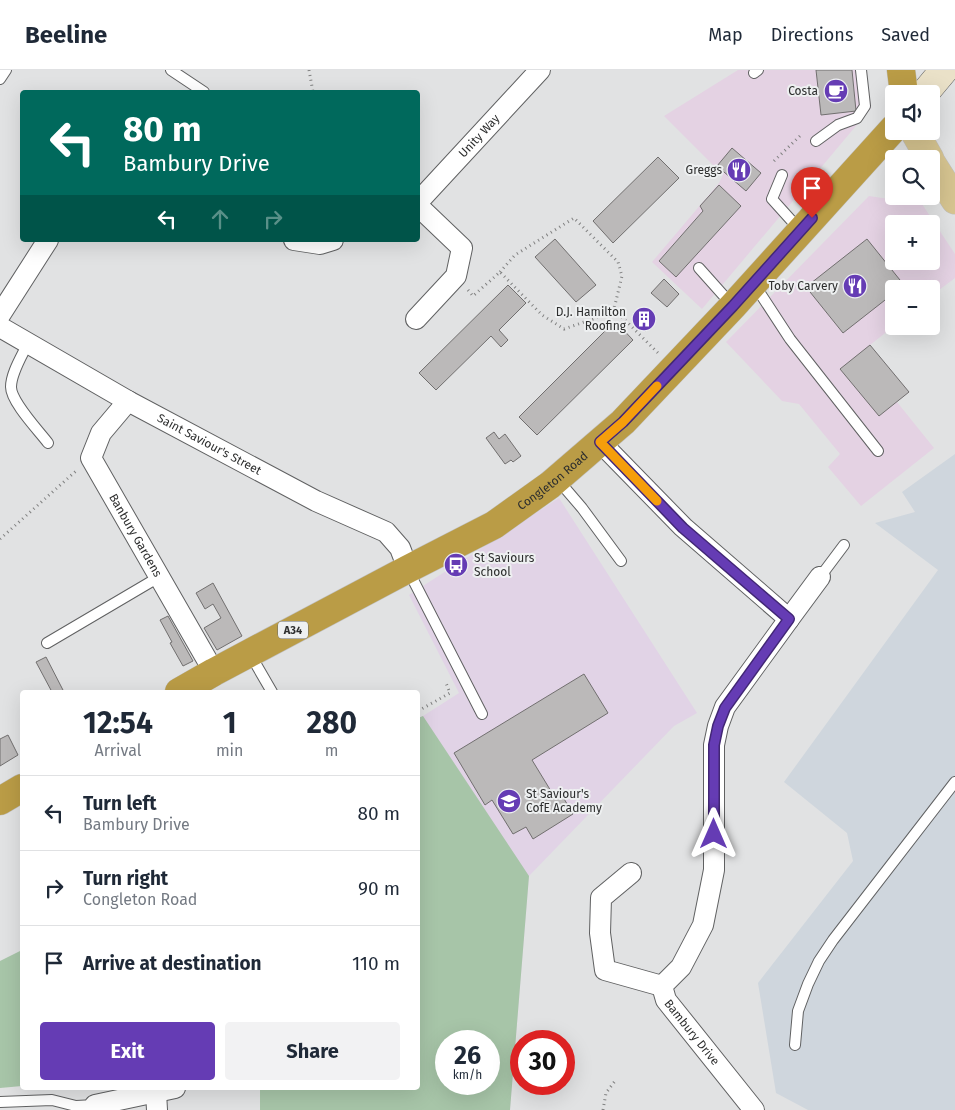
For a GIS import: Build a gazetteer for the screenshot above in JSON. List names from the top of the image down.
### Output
{
  "streets": {
    "highway": ["Congleton Road", "A34"],
    "street": [
      "Unity Way",
      "Saint Saviour's Street",
      "Banbury Gardens",
      "Bambury Drive"
    ]
  },
  "crossings": [
    ["Saint Saviour's Street", "Congleton Road"],
    ["Congleton Road", "Banbury Gardens"]
  ],
  "places": {
    "cafe": ["Costa"],
    "restaurant": ["Greggs", "Toby Carvery"],
    "building": ["D.J. Hamilton Roofing"],
    "bus stop": ["St Saviours School"],
    "school or university": ["St Saviour's CofE Academy"]
  },
  "page": {
    "header": "Beeline",
    "nav": ["Map", "Directions", "Saved"],
    "map_buttons": ["+", "−"],
    "turn": ["80 m", "Bambury Drive"],
    "eta": [
      "12:54",
      "Arrival",
      "1",
      "min",
      "280",
      "m"
    ],
    "list": [
      {
        "name": "Turn left",
        "note": "Bambury Drive",
        "value": "80 m"
      },
      {
        "name": "Turn right",
        "note": "Congleton Road",
        "value": "90 m"
      },
      {
        "name": "Arrive at destination",
        "value": "110 m"
      }
    ],
    "buttons": ["Exit", "Share"],
    "speed": "26 km/h",
    "limit": "30"
  }
}
